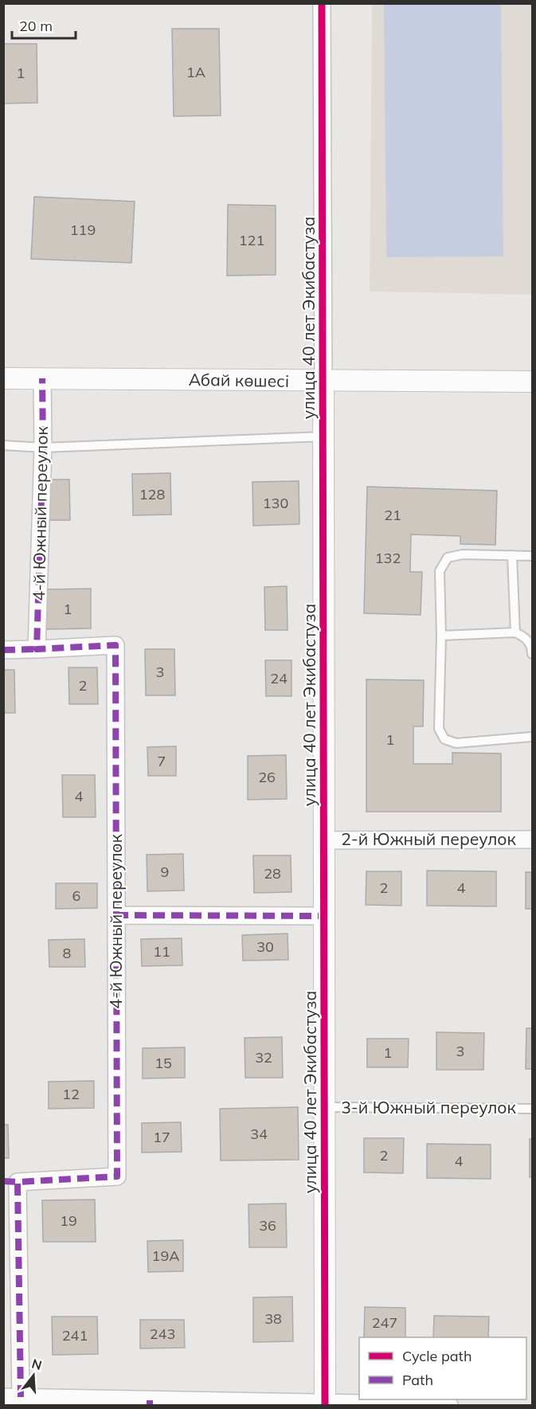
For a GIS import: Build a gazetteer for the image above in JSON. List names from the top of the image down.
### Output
{
  "streets": {
    "street": [
      "улица 40 лет Экибастуза",
      "Абай көшесі",
      "4-й Южный переулок",
      "2-й Южный переулок"
    ],
    "lane": ["3-й Южный переулок"]
  },
  "crossings": [
    ["улица 40 лет Экибастуза", "Абай көшесі"],
    ["улица 40 лет Экибастуза", "2-й Южный переулок"],
    ["улица 40 лет Экибастуза", "3-й Южный переулок"],
    ["Абай көшесі", "4-й Южный переулок"]
  ],
  "house_numbers": [
    "1А",
    "1",
    "119",
    "121",
    "128",
    "130",
    "21",
    "132",
    "1",
    "3",
    "24",
    "2",
    "1",
    "7",
    "26",
    "4",
    "9",
    "28",
    "2",
    "4",
    "6",
    "30",
    "11",
    "8",
    "3",
    "1",
    "32",
    "15",
    "12",
    "34",
    "17",
    "2",
    "4",
    "19",
    "36",
    "19А",
    "38",
    "247",
    "243",
    "241"
  ],
  "legend": ["Cycle path", "Path"],
  "scale_bar": "20 m",
  "north": "top"
}
